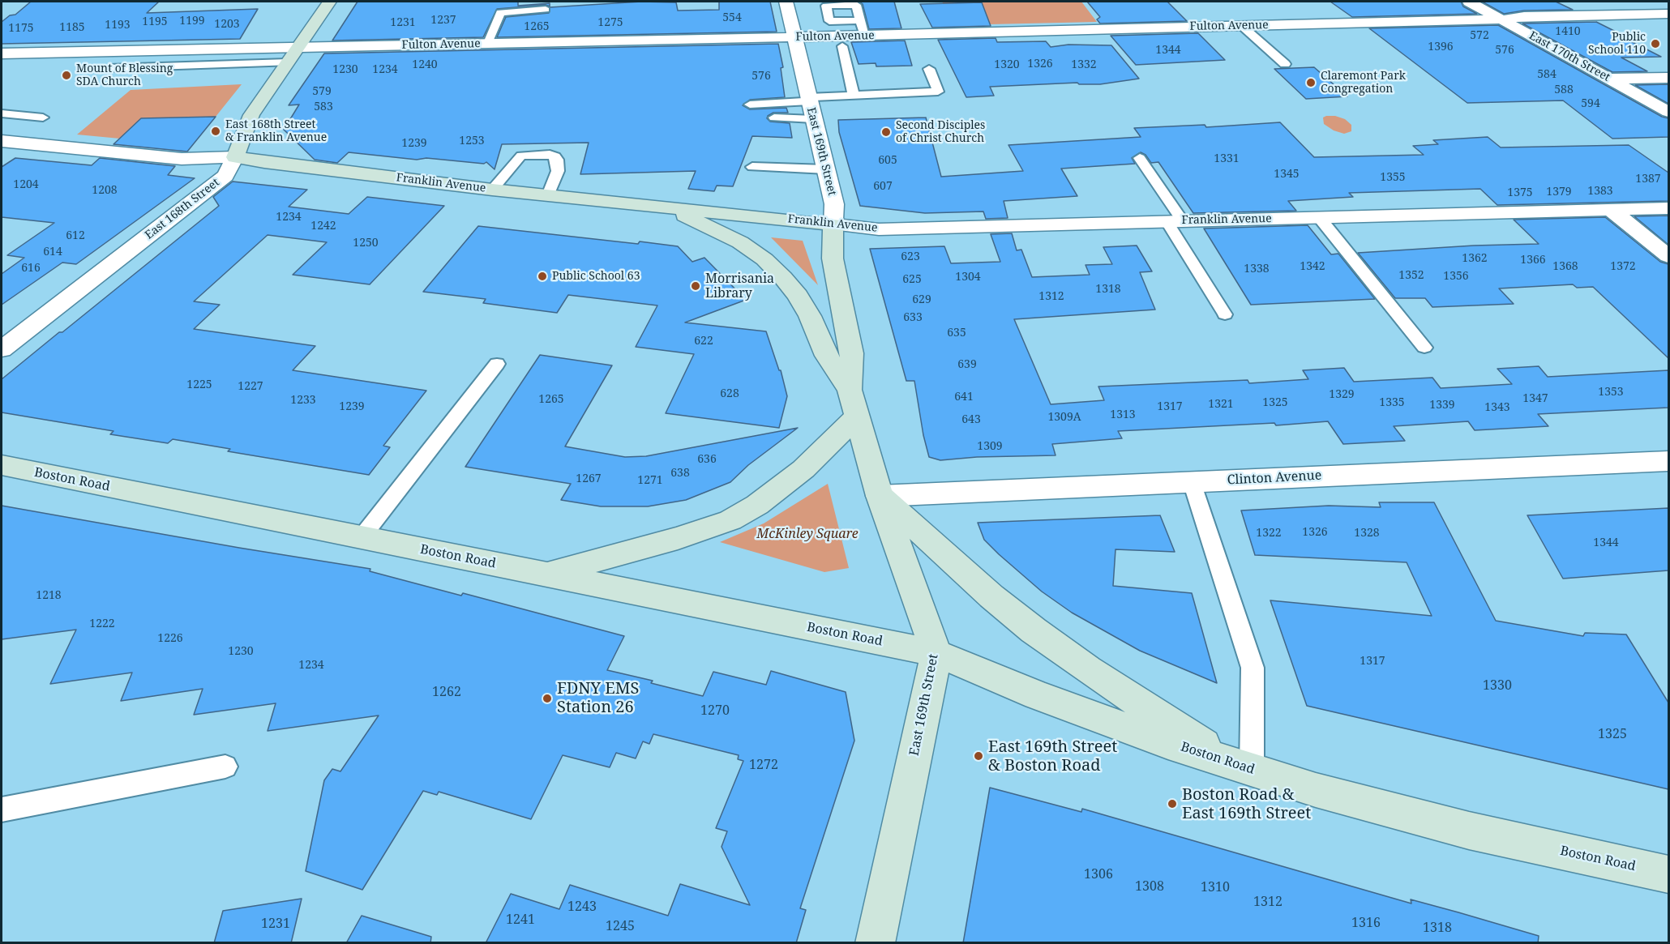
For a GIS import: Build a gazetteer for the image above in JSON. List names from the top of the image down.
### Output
{
  "streets": {
    "street": [
      "Fulton Avenue",
      "East 170th Street",
      "East 169th Street",
      "Franklin Avenue",
      "East 168th Street",
      "Clinton Avenue",
      "Boston Road"
    ]
  },
  "crossings": [
    ["Fulton Avenue", "East 170th Street"],
    ["Fulton Avenue", "East 169th Street"],
    ["Fulton Avenue", "East 168th Street"],
    ["East 169th Street", "Franklin Avenue"],
    ["East 169th Street", "Clinton Avenue"],
    ["East 169th Street", "Boston Road"],
    ["Franklin Avenue", "East 168th Street"]
  ],
  "parks": ["McKinley Square"],
  "places": [
    "Public School 110",
    "Mount of Blessing SDA Church",
    "Claremont Park Congregation",
    "East 168th Street & Franklin Avenue",
    "Second Disciples of Christ Church",
    "Public School 63",
    "Morrisania Library",
    "FDNY EMS Station 26",
    "East 169th Street & Boston Road",
    "Boston Road & East 169th Street"
  ],
  "house_numbers": [
    "554",
    "1237",
    "1199",
    "1195",
    "1231",
    "1275",
    "1203",
    "1193",
    "1265",
    "1185",
    "1175",
    "1410",
    "572",
    "1396",
    "1344",
    "576",
    "1326",
    "1240",
    "1320",
    "1332",
    "1230",
    "1234",
    "584",
    "576",
    "588",
    "579",
    "594",
    "583",
    "1253",
    "1239",
    "1331",
    "605",
    "1345",
    "1355",
    "1387",
    "1204",
    "607",
    "1208",
    "1383",
    "1379",
    "1375",
    "1234",
    "1242",
    "612",
    "1250",
    "614",
    "623",
    "1362",
    "1366",
    "1342",
    "1368",
    "1372",
    "616",
    "1338",
    "1352",
    "1356",
    "1304",
    "625",
    "1318",
    "1312",
    "629",
    "633",
    "635",
    "622",
    "639",
    "1225",
    "1227",
    "1353",
    "628",
    "1329",
    "641",
    "1347",
    "1265",
    "1233",
    "1325",
    "1335",
    "1321",
    "1339",
    "1239",
    "1317",
    "1343",
    "1313",
    "1309A",
    "643",
    "1309",
    "636",
    "638",
    "1267",
    "1271",
    "1326",
    "1322",
    "1328",
    "1344",
    "1218",
    "1222",
    "1226",
    "1230",
    "1317",
    "1234",
    "1330",
    "1262",
    "1270",
    "1325",
    "1272",
    "1306",
    "1308",
    "1310",
    "1312",
    "1243",
    "1241",
    "1316",
    "1231",
    "1245",
    "1318"
  ]
}
